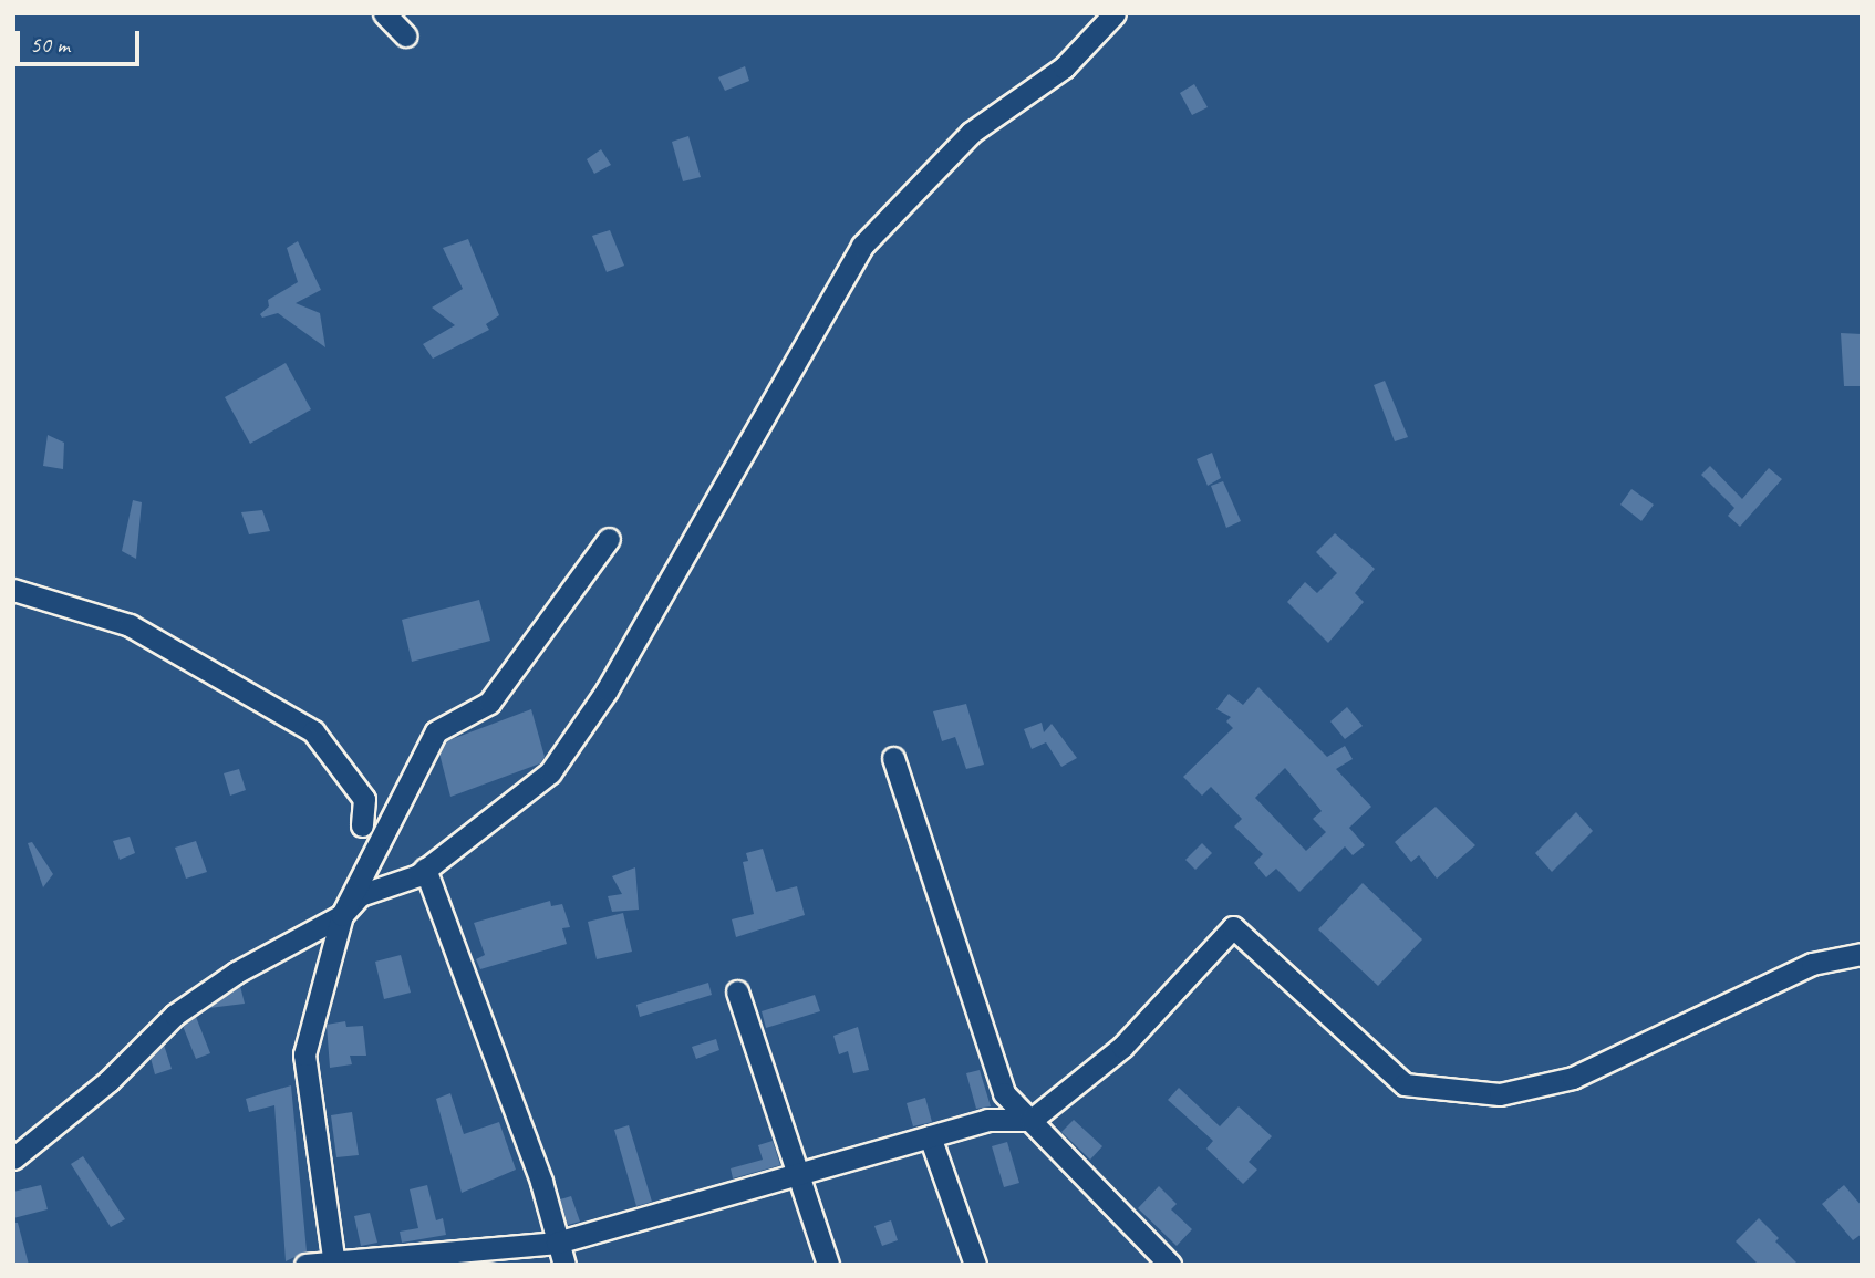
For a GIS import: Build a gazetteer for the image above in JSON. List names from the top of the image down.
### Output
{
  "scale_bar": "50 m"
}
